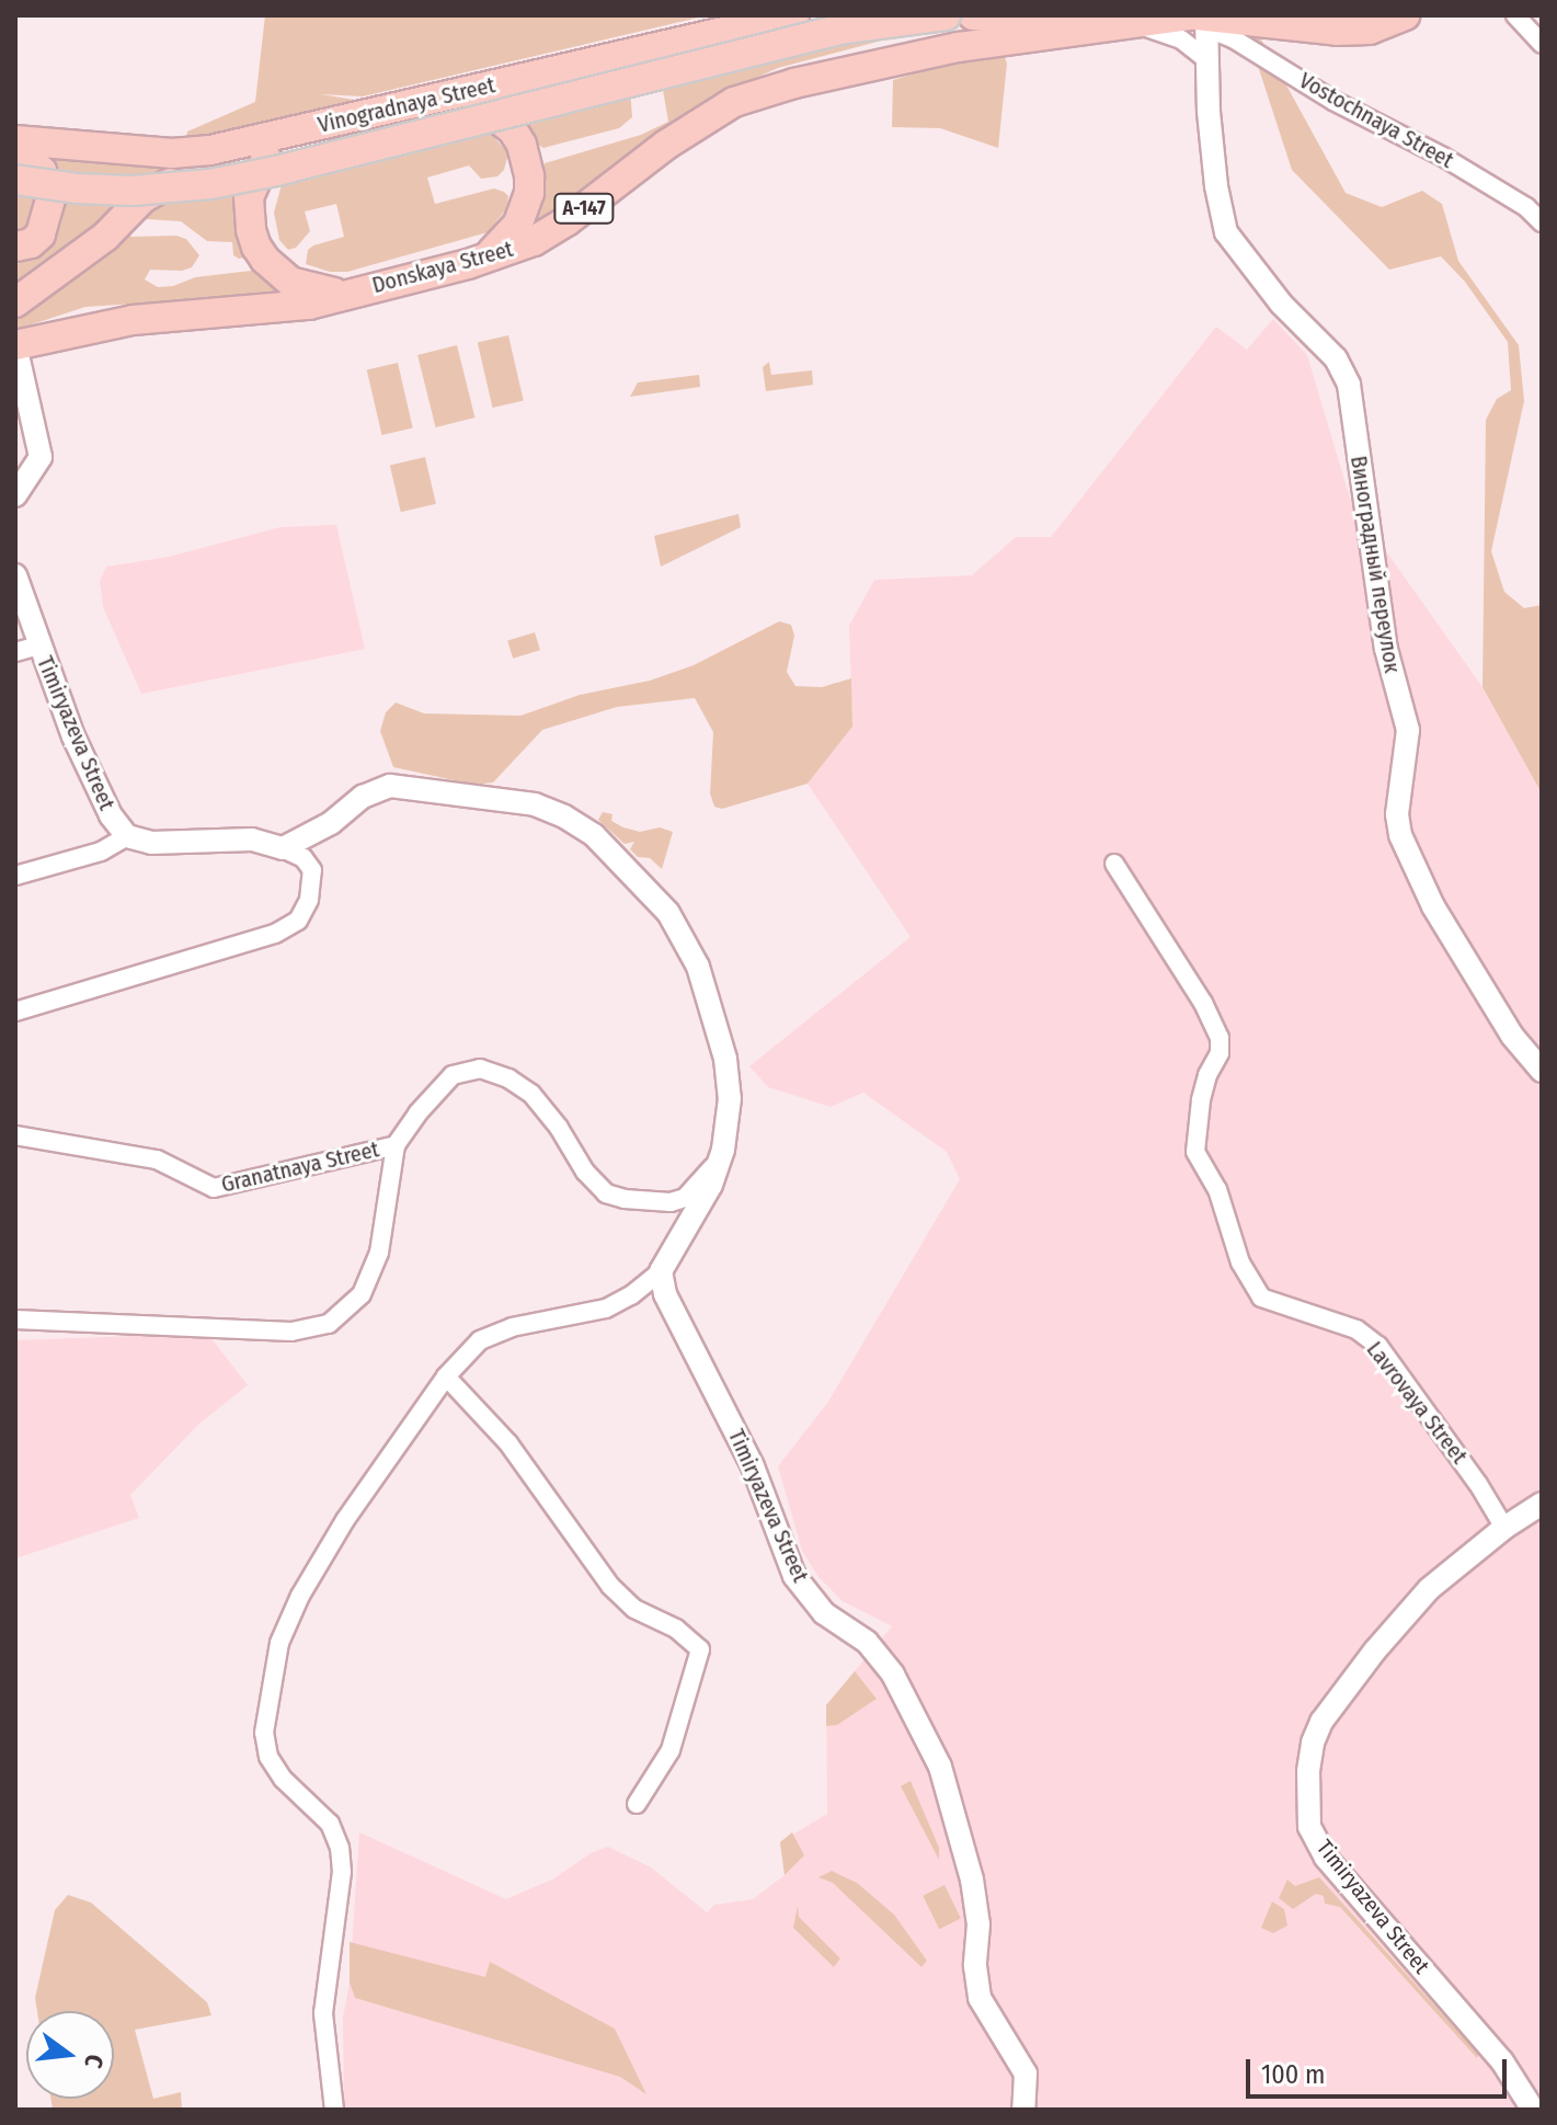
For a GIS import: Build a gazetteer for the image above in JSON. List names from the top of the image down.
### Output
{
  "streets": {
    "main road": ["Vinogradnaya Street", "А-147", "Donskaya Street"],
    "street": [
      "Vostochnaya Street",
      "Виноградный переулок",
      "Timiryazeva Street",
      "Granatnaya Street",
      "Lavrovaya Street"
    ]
  },
  "crossings": [
    ["Vinogradnaya Street", "А-147"],
    ["Vinogradnaya Street", "Donskaya Street"],
    ["Vostochnaya Street", "А-147"],
    ["Vostochnaya Street", "Donskaya Street"],
    ["Vostochnaya Street", "Виноградный переулок"],
    ["А-147", "Donskaya Street"],
    ["А-147", "Виноградный переулок"],
    ["Donskaya Street", "Виноградный переулок"],
    ["Timiryazeva Street", "Lavrovaya Street"]
  ],
  "scale_bar": "100 m",
  "north": "right"
}
